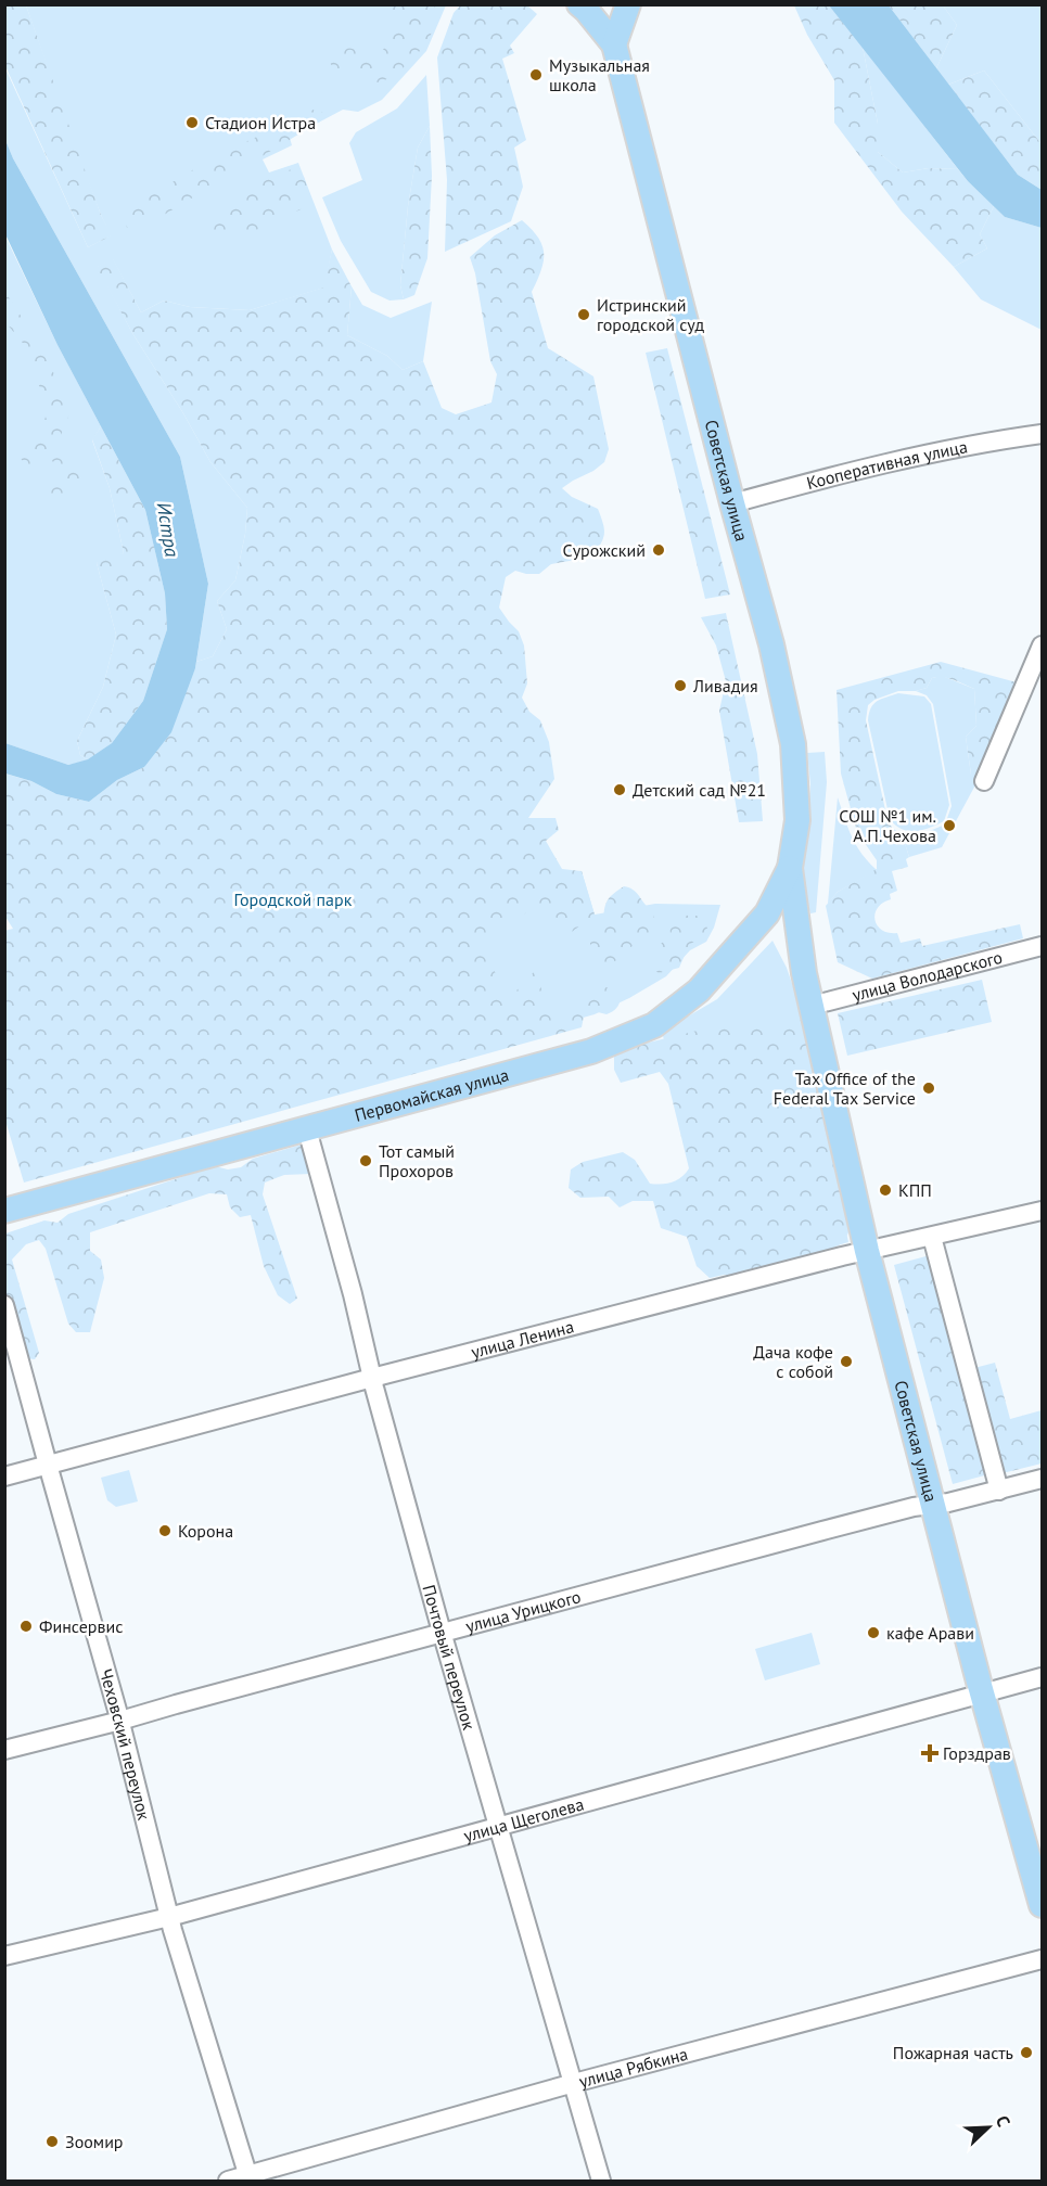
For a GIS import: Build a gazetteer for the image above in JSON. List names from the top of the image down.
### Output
{
  "streets": {
    "main road": ["Советская улица", "Первомайская улица"],
    "street": [
      "Кооперативная улица",
      "улица Володарского",
      "улица Ленина",
      "улица Урицкого",
      "Почтовый переулок",
      "Чеховский переулок",
      "улица Щеголева",
      "улица Рябкина"
    ]
  },
  "crossings": [
    ["Кооперативная улица", "Советская улица"],
    ["Советская улица", "улица Володарского"],
    ["Советская улица", "Первомайская улица"],
    ["Советская улица", "улица Ленина"],
    ["Советская улица", "улица Урицкого"],
    ["Советская улица", "улица Щеголева"],
    ["Первомайская улица", "Почтовый переулок"],
    ["улица Ленина", "Почтовый переулок"],
    ["улица Ленина", "Чеховский переулок"],
    ["улица Урицкого", "Почтовый переулок"],
    ["улица Урицкого", "Чеховский переулок"],
    ["Почтовый переулок", "улица Щеголева"],
    ["Почтовый переулок", "улица Рябкина"],
    ["Чеховский переулок", "улица Щеголева"],
    ["Чеховский переулок", "улица Рябкина"]
  ],
  "water": ["Истра"],
  "parks": ["Городской парк"],
  "places": {
    "other": [
      "Музыкальная школа",
      "Стадион Истра",
      "Истринский городской суд",
      "Сурожский",
      "Ливадия",
      "Детский сад №21",
      "СОШ №1 им. А.П.Чехова",
      "Tax Office of the Federal Tax Service",
      "Тот самый Прохоров",
      "КПП",
      "Дача кофе с собой",
      "Корона",
      "Финсервис",
      "кафе Арави",
      "Пожарная часть",
      "Зоомир"
    ],
    "health": ["Горздрав"]
  },
  "north": "top right"
}
